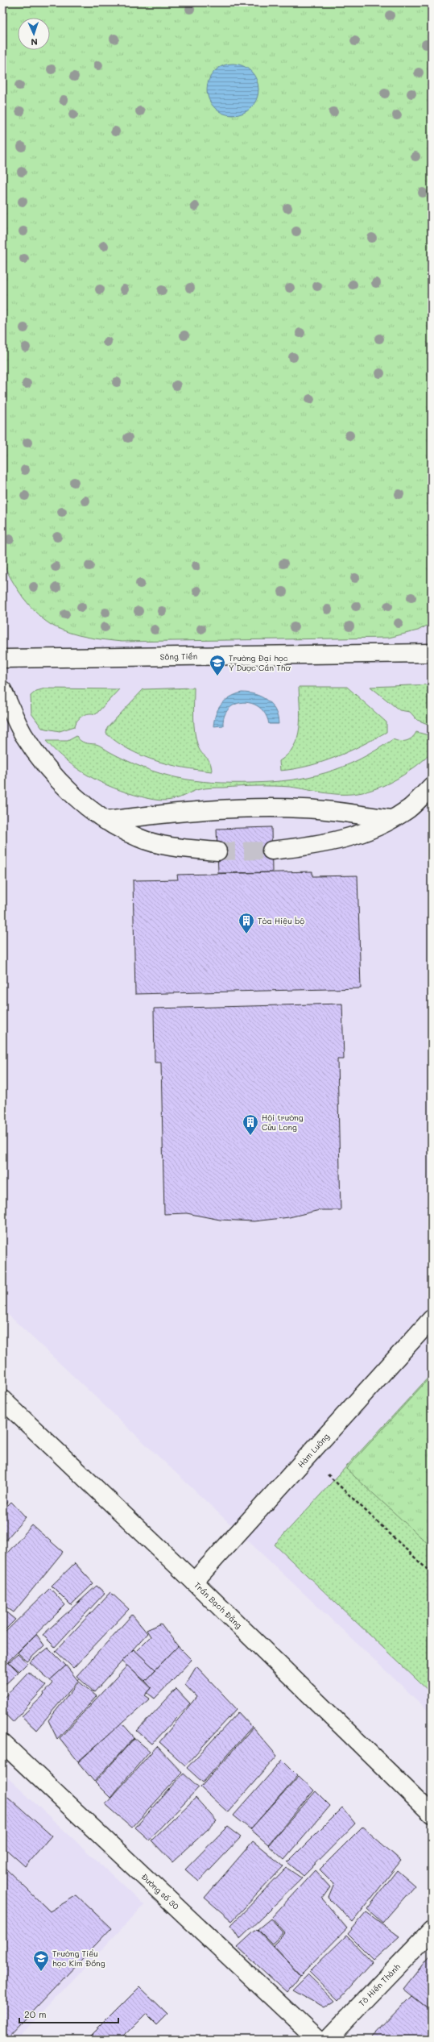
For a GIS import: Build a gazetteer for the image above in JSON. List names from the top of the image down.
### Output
{
  "streets": {
    "street": [
      "Sông Tiền",
      "Hàm Luông",
      "Trần Bạch Đằng",
      "Đường số 30",
      "Tô Hiến Thành"
    ]
  },
  "crossings": [
    ["Hàm Luông", "Trần Bạch Đằng"]
  ],
  "places": {
    "school or university": ["Trường Đại học Y Dược Cần Thơ", "Trường Tiểu học Kim Đồng"],
    "building": ["Tòa Hiệu bộ", "Hội trường Cửu Long"]
  },
  "scale_bar": "20 m",
  "north": "bottom"
}
